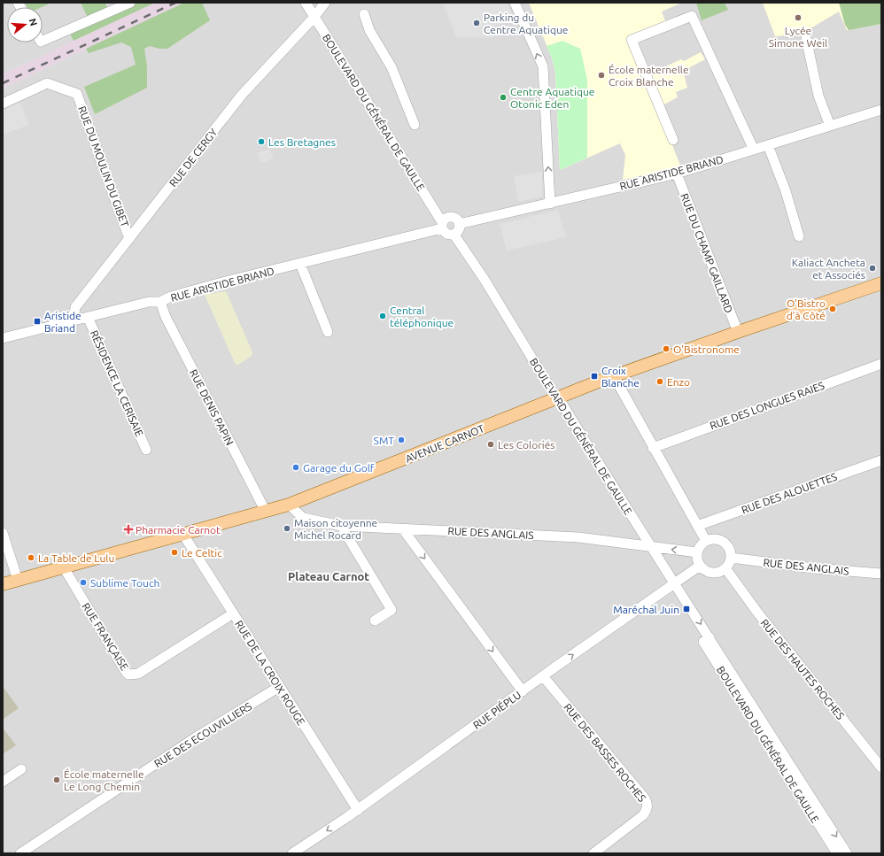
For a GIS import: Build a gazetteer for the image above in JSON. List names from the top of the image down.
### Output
{
  "streets": {
    "main road": ["AVENUE CARNOT"],
    "street": [
      "BOULEVARD DU GÉNÉRAL DE GAULLE",
      "RUE DE CERGY",
      "RUE DU MOULIN DU GIBET",
      "RUE ARISTIDE BRIAND",
      "RUE DU CHAMP GAILLARD",
      "RÉSIDENCE LA CERISAIE",
      "RUE DES LONGUES RAIES",
      "RUE DENIS PAPIN",
      "RUE DES ALOUETTES",
      "RUE DES ANGLAIS",
      "RUE FRANÇAISE",
      "RUE DES HAUTES ROCHES",
      "RUE DE LA CROIX ROUGE",
      "RUE PIÉPLU",
      "RUE DES ECOUVILLIERS",
      "RUE DES BASSES ROCHES"
    ]
  },
  "crossings": [
    ["BOULEVARD DU GÉNÉRAL DE GAULLE", "RUE DE CERGY"],
    ["BOULEVARD DU GÉNÉRAL DE GAULLE", "RUE ARISTIDE BRIAND"],
    ["BOULEVARD DU GÉNÉRAL DE GAULLE", "AVENUE CARNOT"],
    ["BOULEVARD DU GÉNÉRAL DE GAULLE", "RUE DES ANGLAIS"],
    ["BOULEVARD DU GÉNÉRAL DE GAULLE", "RUE PIÉPLU"],
    ["RUE DE CERGY", "RUE DU MOULIN DU GIBET"],
    ["RUE DE CERGY", "RUE ARISTIDE BRIAND"],
    ["RUE ARISTIDE BRIAND", "RUE DU CHAMP GAILLARD"],
    ["RUE ARISTIDE BRIAND", "RÉSIDENCE LA CERISAIE"],
    ["RUE ARISTIDE BRIAND", "RUE DENIS PAPIN"],
    ["RUE DU CHAMP GAILLARD", "AVENUE CARNOT"],
    ["RUE DENIS PAPIN", "AVENUE CARNOT"],
    ["AVENUE CARNOT", "RUE DES ANGLAIS"],
    ["AVENUE CARNOT", "RUE FRANÇAISE"],
    ["AVENUE CARNOT", "RUE DE LA CROIX ROUGE"],
    ["RUE DES ANGLAIS", "RUE DES HAUTES ROCHES"],
    ["RUE DES ANGLAIS", "RUE PIÉPLU"],
    ["RUE FRANÇAISE", "RUE DE LA CROIX ROUGE"],
    ["RUE DES HAUTES ROCHES", "RUE PIÉPLU"],
    ["RUE DE LA CROIX ROUGE", "RUE PIÉPLU"],
    ["RUE DE LA CROIX ROUGE", "RUE DES ECOUVILLIERS"],
    ["RUE PIÉPLU", "RUE DES BASSES ROCHES"]
  ],
  "districts": ["Plateau Carnot"],
  "places": {
    "other": [
      "Lycée Simone Weil",
      "Parking du Centre Aquatique",
      "École maternelle Croix Blanche",
      "Centre Aquatique Otonic Eden",
      "Les Bretagnes",
      "Kaliact Ancheta et Associés",
      "O'Bistro d’à Côté",
      "Central téléphonique",
      "O'Bistronome",
      "Enzo",
      "SMT",
      "Les Coloriés",
      "Garage du Golf",
      "Maison citoyenne Michel Rocard",
      "Le Celtic",
      "La Table de Lulu",
      "Sublime Touch",
      "École maternelle Le Long Chemin"
    ],
    "transit": ["Aristide Briand", "Croix Blanche", "Maréchal Juin"],
    "health": ["Pharmacie Carnot"]
  },
  "north": "right"
}
